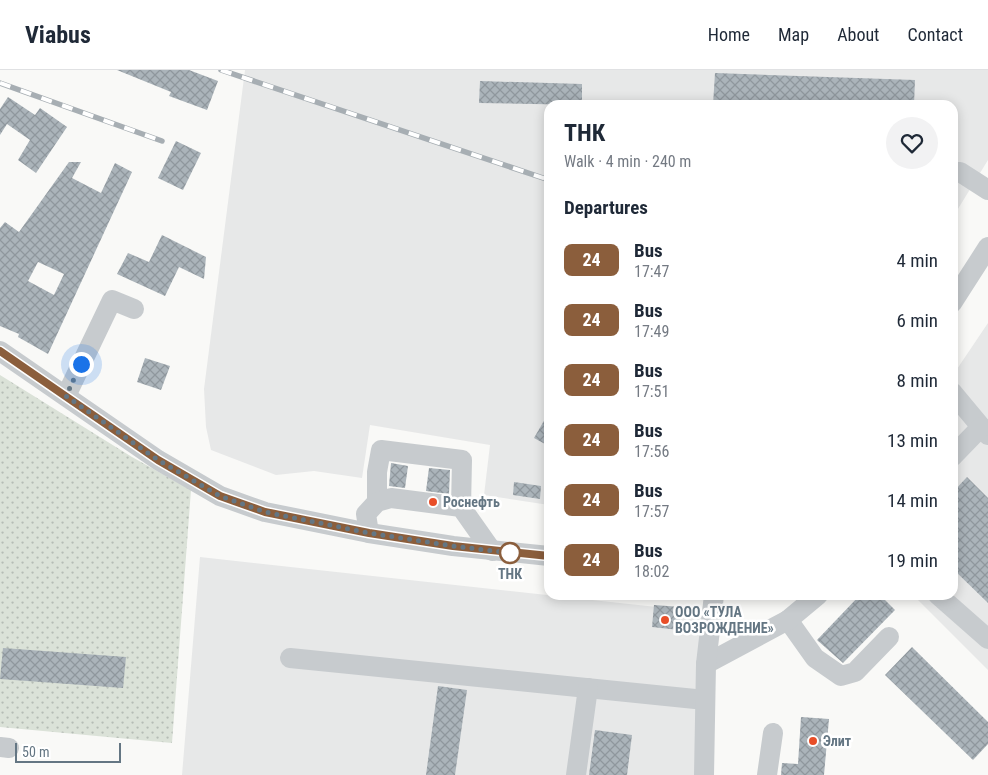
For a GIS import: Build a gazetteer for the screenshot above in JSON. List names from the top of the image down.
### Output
{
  "places": [
    "Роснефть",
    "ТНК",
    "ООО «ТУЛА ВОЗРОЖДЕНИЕ»",
    "Элит"
  ],
  "lines": ["bus line 24"],
  "scale_bar": "50 m",
  "page": {
    "header": "Viabus",
    "nav": [
      "Home",
      "Map",
      "About",
      "Contact"
    ],
    "heading": [
      ["ТНК", "Walk · 4 min · 240 m"],
      "Departures"
    ],
    "list": [
      {
        "mark": "24",
        "name": "Bus",
        "note": "17:47",
        "value": "4 min"
      },
      {
        "mark": "24",
        "name": "Bus",
        "note": "17:49",
        "value": "6 min"
      },
      {
        "mark": "24",
        "name": "Bus",
        "note": "17:51",
        "value": "8 min"
      },
      {
        "mark": "24",
        "name": "Bus",
        "note": "17:56",
        "value": "13 min"
      },
      {
        "mark": "24",
        "name": "Bus",
        "note": "17:57",
        "value": "14 min"
      },
      {
        "mark": "24",
        "name": "Bus",
        "note": "18:02",
        "value": "19 min"
      }
    ],
    "scale": "50 m"
  }
}
